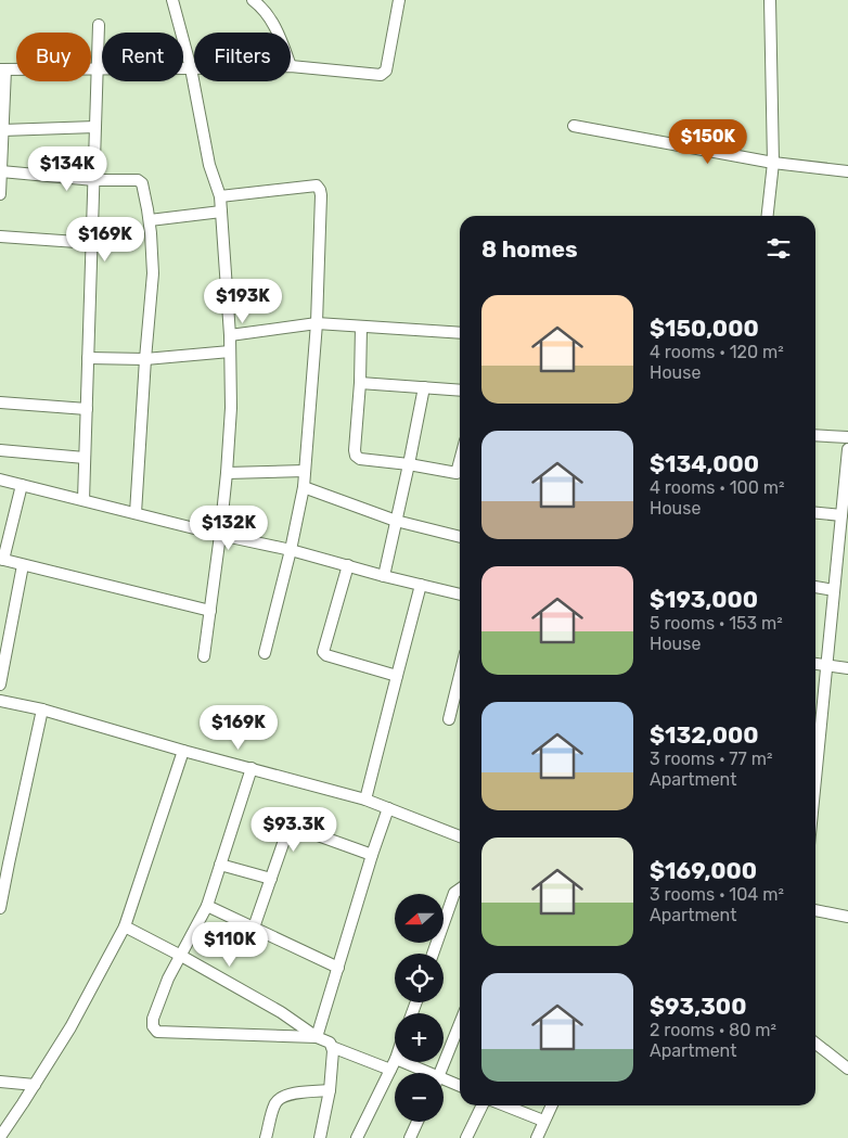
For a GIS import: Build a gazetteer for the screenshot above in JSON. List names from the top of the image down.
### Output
{
  "north": "left",
  "page": {
    "chip": ["Buy", "Rent", "Filters"],
    "price": [
      "$150K",
      "$134K",
      "$169K",
      "$193K",
      "$132K",
      "$169K",
      "$93.3K",
      "$110K"
    ],
    "heading": "8 homes",
    "list": [
      {
        "name": "$150,000",
        "note": "4 rooms · 120 m² · House"
      },
      {
        "name": "$134,000",
        "note": "4 rooms · 100 m² · House"
      },
      {
        "name": "$193,000",
        "note": "5 rooms · 153 m² · House"
      },
      {
        "name": "$132,000",
        "note": "3 rooms · 77 m² · Apartment"
      },
      {
        "name": "$169,000",
        "note": "3 rooms · 104 m² · Apartment"
      },
      {
        "name": "$93,300",
        "note": "2 rooms · 80 m² · Apartment"
      }
    ],
    "map_buttons": ["+", "−"]
  }
}
